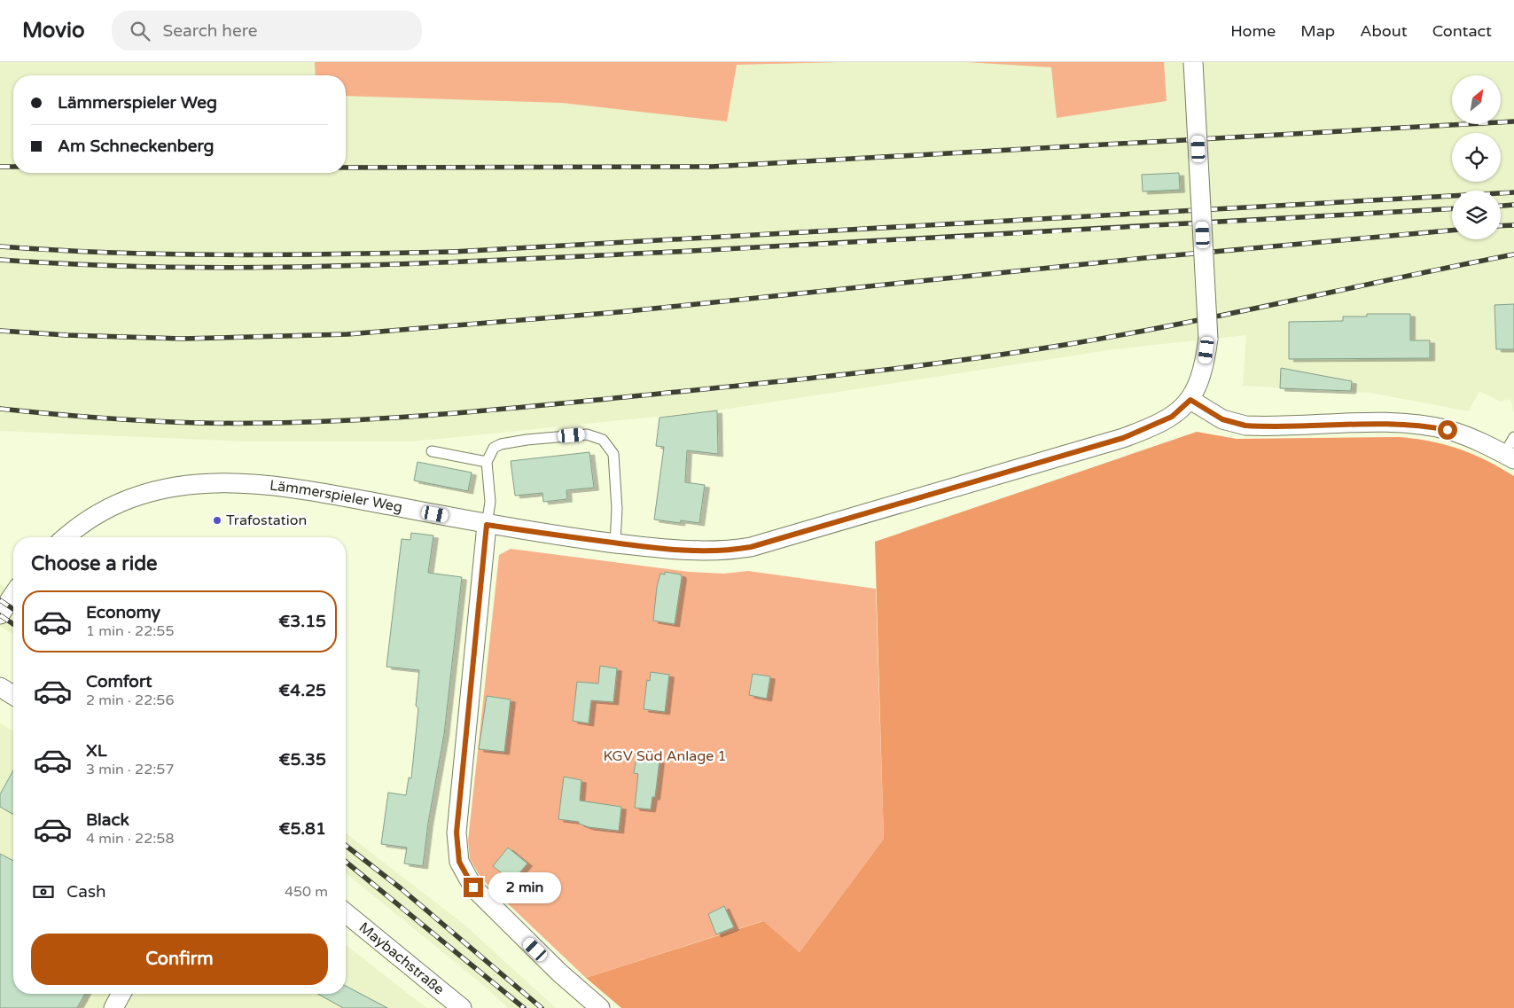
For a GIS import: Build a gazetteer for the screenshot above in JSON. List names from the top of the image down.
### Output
{
  "streets": {
    "street": ["Lämmerspieler Weg", "Maybachstraße"]
  },
  "parks": ["KGV Süd Anlage 1"],
  "places": ["Trafostation"],
  "north": "top right",
  "page": {
    "header": "Movio",
    "search": "Search here",
    "nav": [
      "Home",
      "Map",
      "About",
      "Contact"
    ],
    "banner": ["Lämmerspieler Weg", "Am Schneckenberg"],
    "heading": "Choose a ride",
    "list": [
      {
        "name": "Economy",
        "note": "1 min · 22:55",
        "value": "€3.15"
      },
      {
        "name": "Comfort",
        "note": "2 min · 22:56",
        "value": "€4.25"
      },
      {
        "name": "XL",
        "note": "3 min · 22:57",
        "value": "€5.35"
      },
      {
        "name": "Black",
        "note": "4 min · 22:58",
        "value": "€5.81"
      }
    ],
    "pay": ["Cash", "450 m"],
    "bubble": "2 min",
    "buttons": "Confirm"
  }
}
